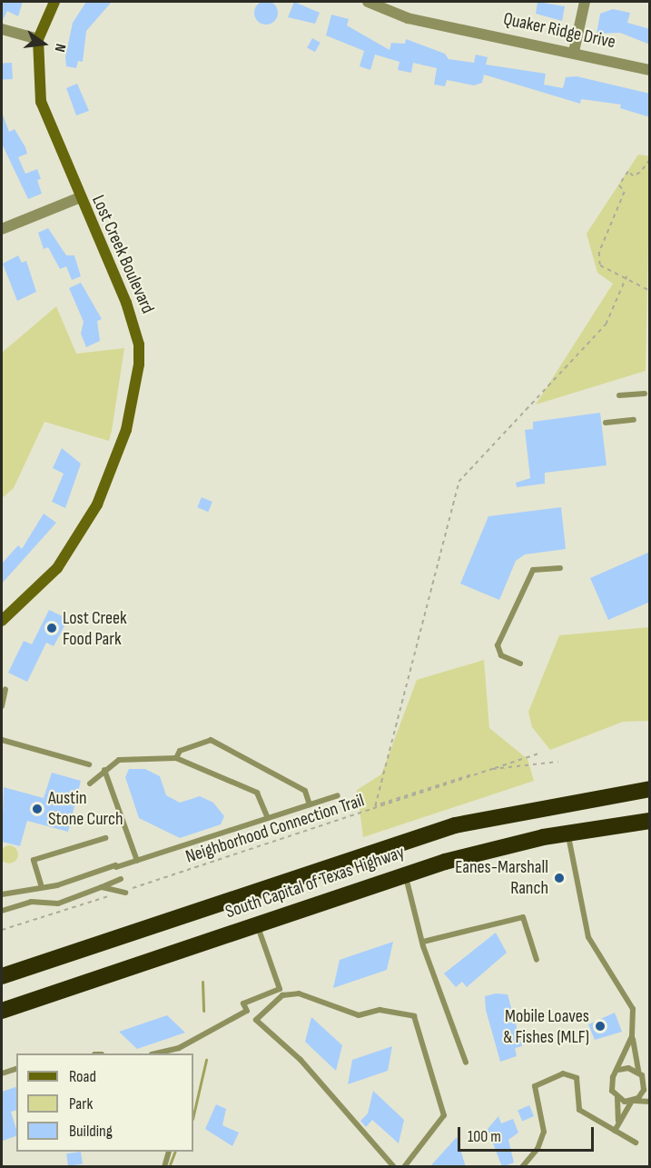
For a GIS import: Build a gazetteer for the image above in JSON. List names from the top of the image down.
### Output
{
  "streets": {
    "highway": ["South Capital of Texas Highway"],
    "street": ["Quaker Ridge Drive", "Lost Creek Boulevard"],
    "path": ["Neighborhood Connection Trail"]
  },
  "places": [
    "Lost Creek Food Park",
    "Austin Stone Curch",
    "Eanes-Marshall Ranch",
    "Mobile Loaves & Fishes (MLF)"
  ],
  "legend": ["Road", "Park", "Building"],
  "scale_bar": "100 m",
  "north": "right"
}
